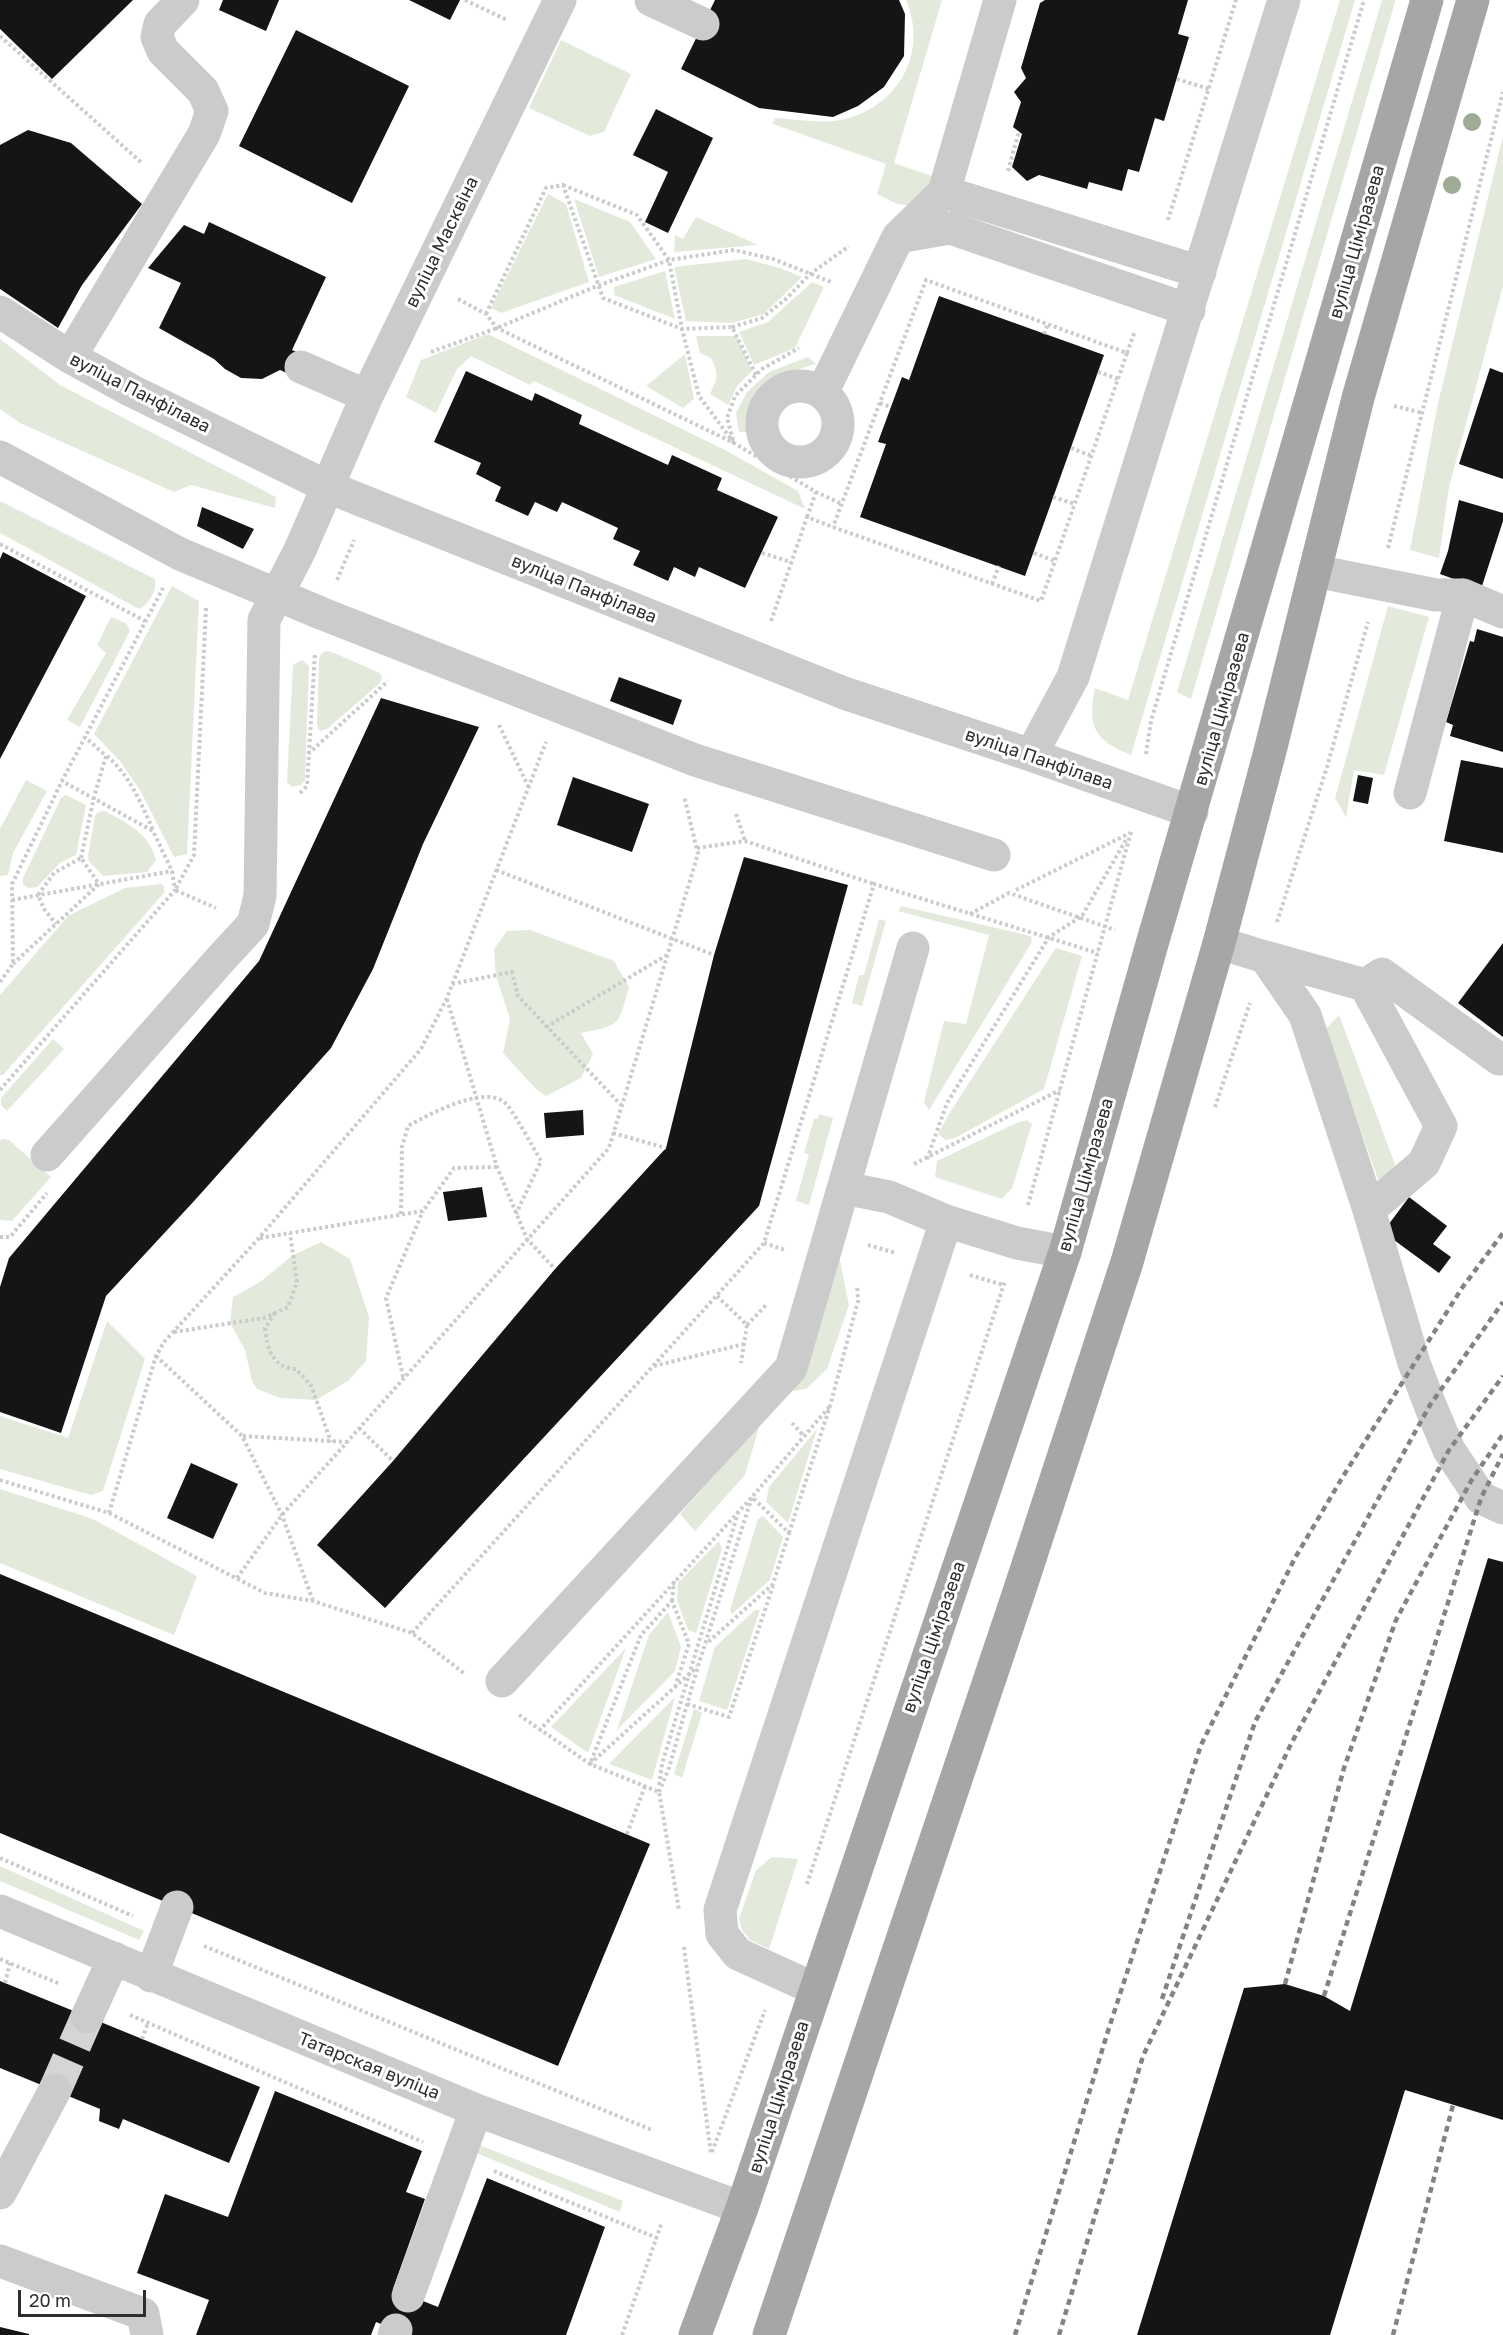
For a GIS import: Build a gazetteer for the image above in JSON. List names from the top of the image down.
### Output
{
  "streets": {
    "main road": ["вуліца Ціміразева"],
    "street": ["вуліца Масквіна", "вуліца Панфілава", "Татарская вуліца"]
  },
  "crossings": [
    ["вуліца Масквіна", "вуліца Панфілава"],
    ["вуліца Ціміразева", "вуліца Панфілава"],
    ["вуліца Ціміразева", "Татарская вуліца"]
  ],
  "scale_bar": "20 m"
}
